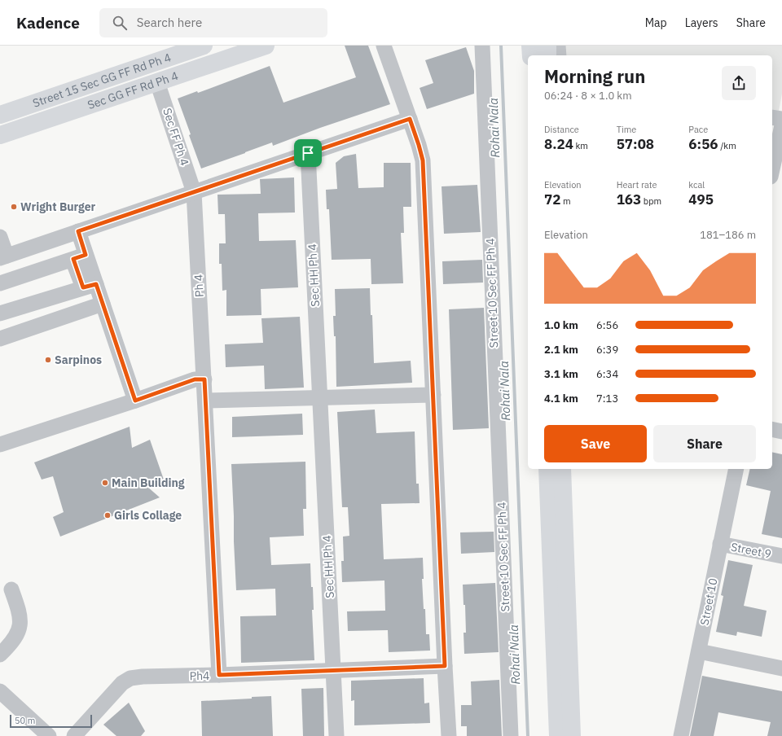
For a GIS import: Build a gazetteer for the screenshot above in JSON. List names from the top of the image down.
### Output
{
  "streets": {
    "main road": ["Street 15 Sec GG FF Rd Ph 4", "Sec GG FF Rd Ph 4"],
    "street": [
      "Sec FF Ph 4",
      "Sec HH Ph 4",
      "Ph 4",
      "Street 10 Sec FF Ph 4",
      "Street 9",
      "Street 10",
      "Ph4"
    ]
  },
  "crossings": [
    ["Sec GG FF Rd Ph 4", "Sec FF Ph 4"],
    ["Sec FF Ph 4", "Ph 4"],
    ["Sec HH Ph 4", "Ph4"],
    ["Ph 4", "Ph4"],
    ["Street 9", "Street 10"]
  ],
  "water": ["Rohai Nala"],
  "places": [
    "Wright Burger",
    "Sarpinos",
    "Main Building",
    "Girls Collage"
  ],
  "scale_bar": "50 m",
  "page": {
    "header": "Kadence",
    "search": "Search here",
    "nav": ["Map", "Layers", "Share"],
    "heading": ["Morning run", "06:24 · 8 × 1.0 km"],
    "stats": [
      ["Distance", "8.24 km"],
      ["Time", "57:08"],
      ["Pace", "6:56 /km"],
      ["Elevation", "72 m"],
      ["Heart rate", "163 bpm"],
      ["kcal", "495"]
    ],
    "chart": ["Elevation", "181–186 m"],
    "list": [
      {
        "name": "1.0 km",
        "note": "6:56"
      },
      {
        "name": "2.1 km",
        "note": "6:39"
      },
      {
        "name": "3.1 km",
        "note": "6:34"
      },
      {
        "name": "4.1 km",
        "note": "7:13"
      }
    ],
    "buttons": ["Save", "Share"],
    "scale": "50 m"
  }
}
